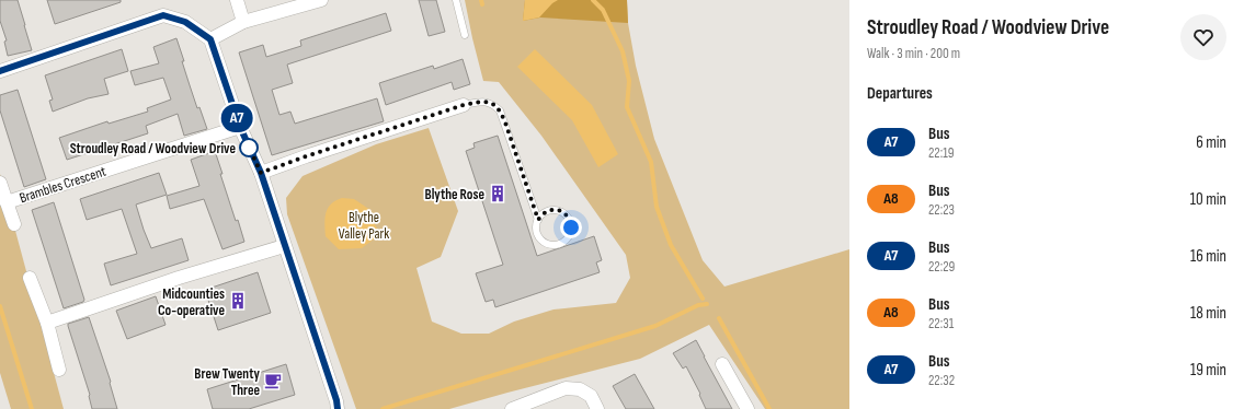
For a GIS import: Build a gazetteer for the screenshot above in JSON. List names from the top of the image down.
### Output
{
  "streets": {
    "street": ["Brambles Crescent"]
  },
  "parks": ["Blythe Valley Park"],
  "places": {
    "other": ["Stroudley Road / Woodview Drive"],
    "building": ["Blythe Rose", "Midcounties Co-operative"],
    "cafe": ["Brew Twenty Three"]
  },
  "lines": ["bus line A7"],
  "page": {
    "on_map": "A7",
    "heading": [
      ["Stroudley Road / Woodview Drive", "Walk · 3 min · 200 m"],
      "Departures"
    ],
    "list": [
      {
        "mark": "A7",
        "name": "Bus",
        "note": "22:19",
        "value": "6 min"
      },
      {
        "mark": "A8",
        "name": "Bus",
        "note": "22:23",
        "value": "10 min"
      },
      {
        "mark": "A7",
        "name": "Bus",
        "note": "22:29",
        "value": "16 min"
      },
      {
        "mark": "A8",
        "name": "Bus",
        "note": "22:31",
        "value": "18 min"
      },
      {
        "mark": "A7",
        "name": "Bus",
        "note": "22:32",
        "value": "19 min"
      }
    ]
  }
}
